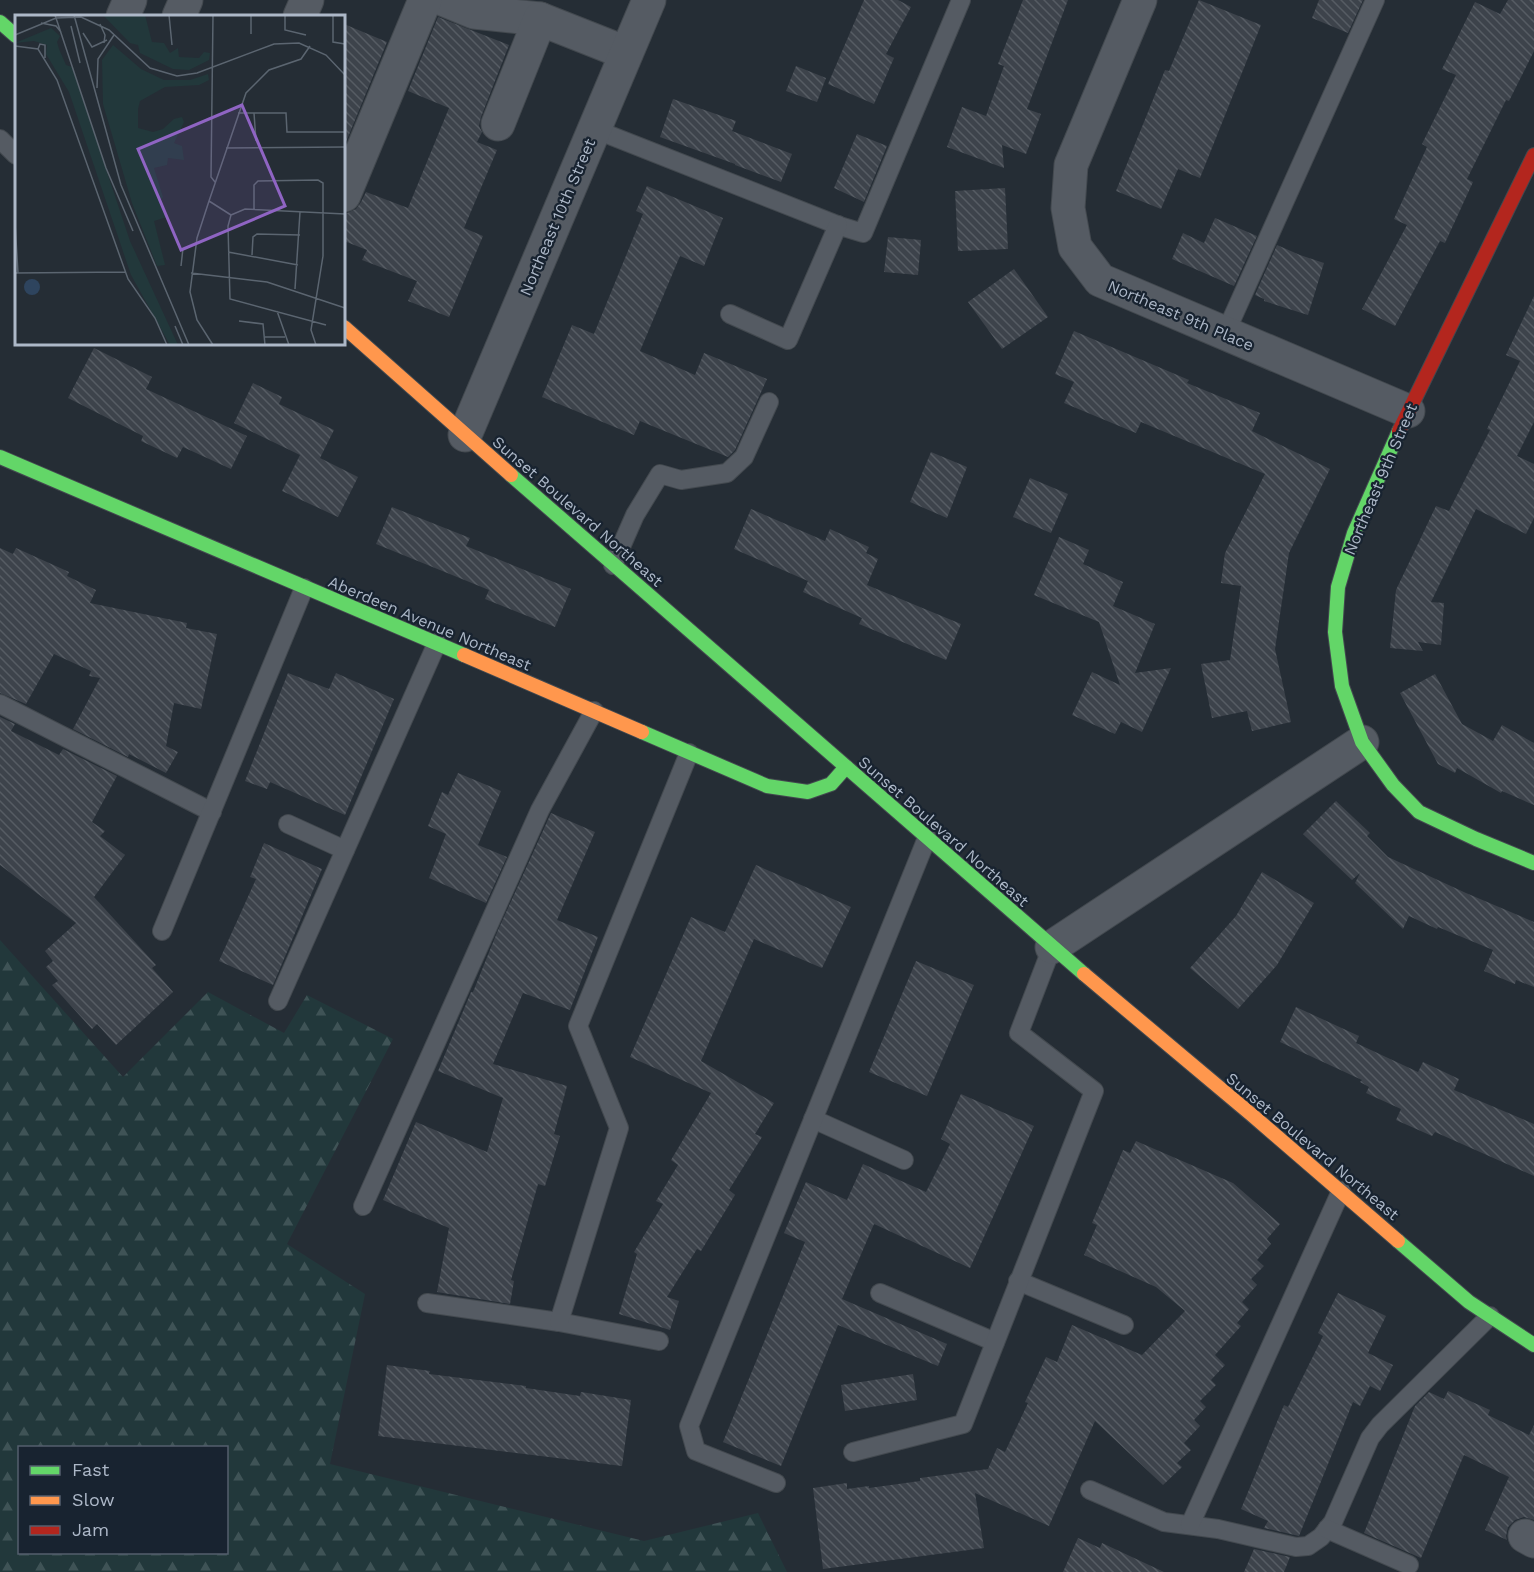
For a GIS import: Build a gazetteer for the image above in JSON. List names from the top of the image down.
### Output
{
  "streets": {
    "street": [
      "Northeast 10th Street",
      "Northeast 9th Place",
      "Northeast 9th Street",
      "Sunset Boulevard Northeast",
      "Aberdeen Avenue Northeast"
    ]
  },
  "crossings": [
    ["Northeast 10th Street", "Sunset Boulevard Northeast"],
    ["Northeast 9th Place", "Northeast 9th Street"],
    ["Sunset Boulevard Northeast", "Aberdeen Avenue Northeast"]
  ],
  "legend": ["Fast", "Slow", "Jam"]
}
